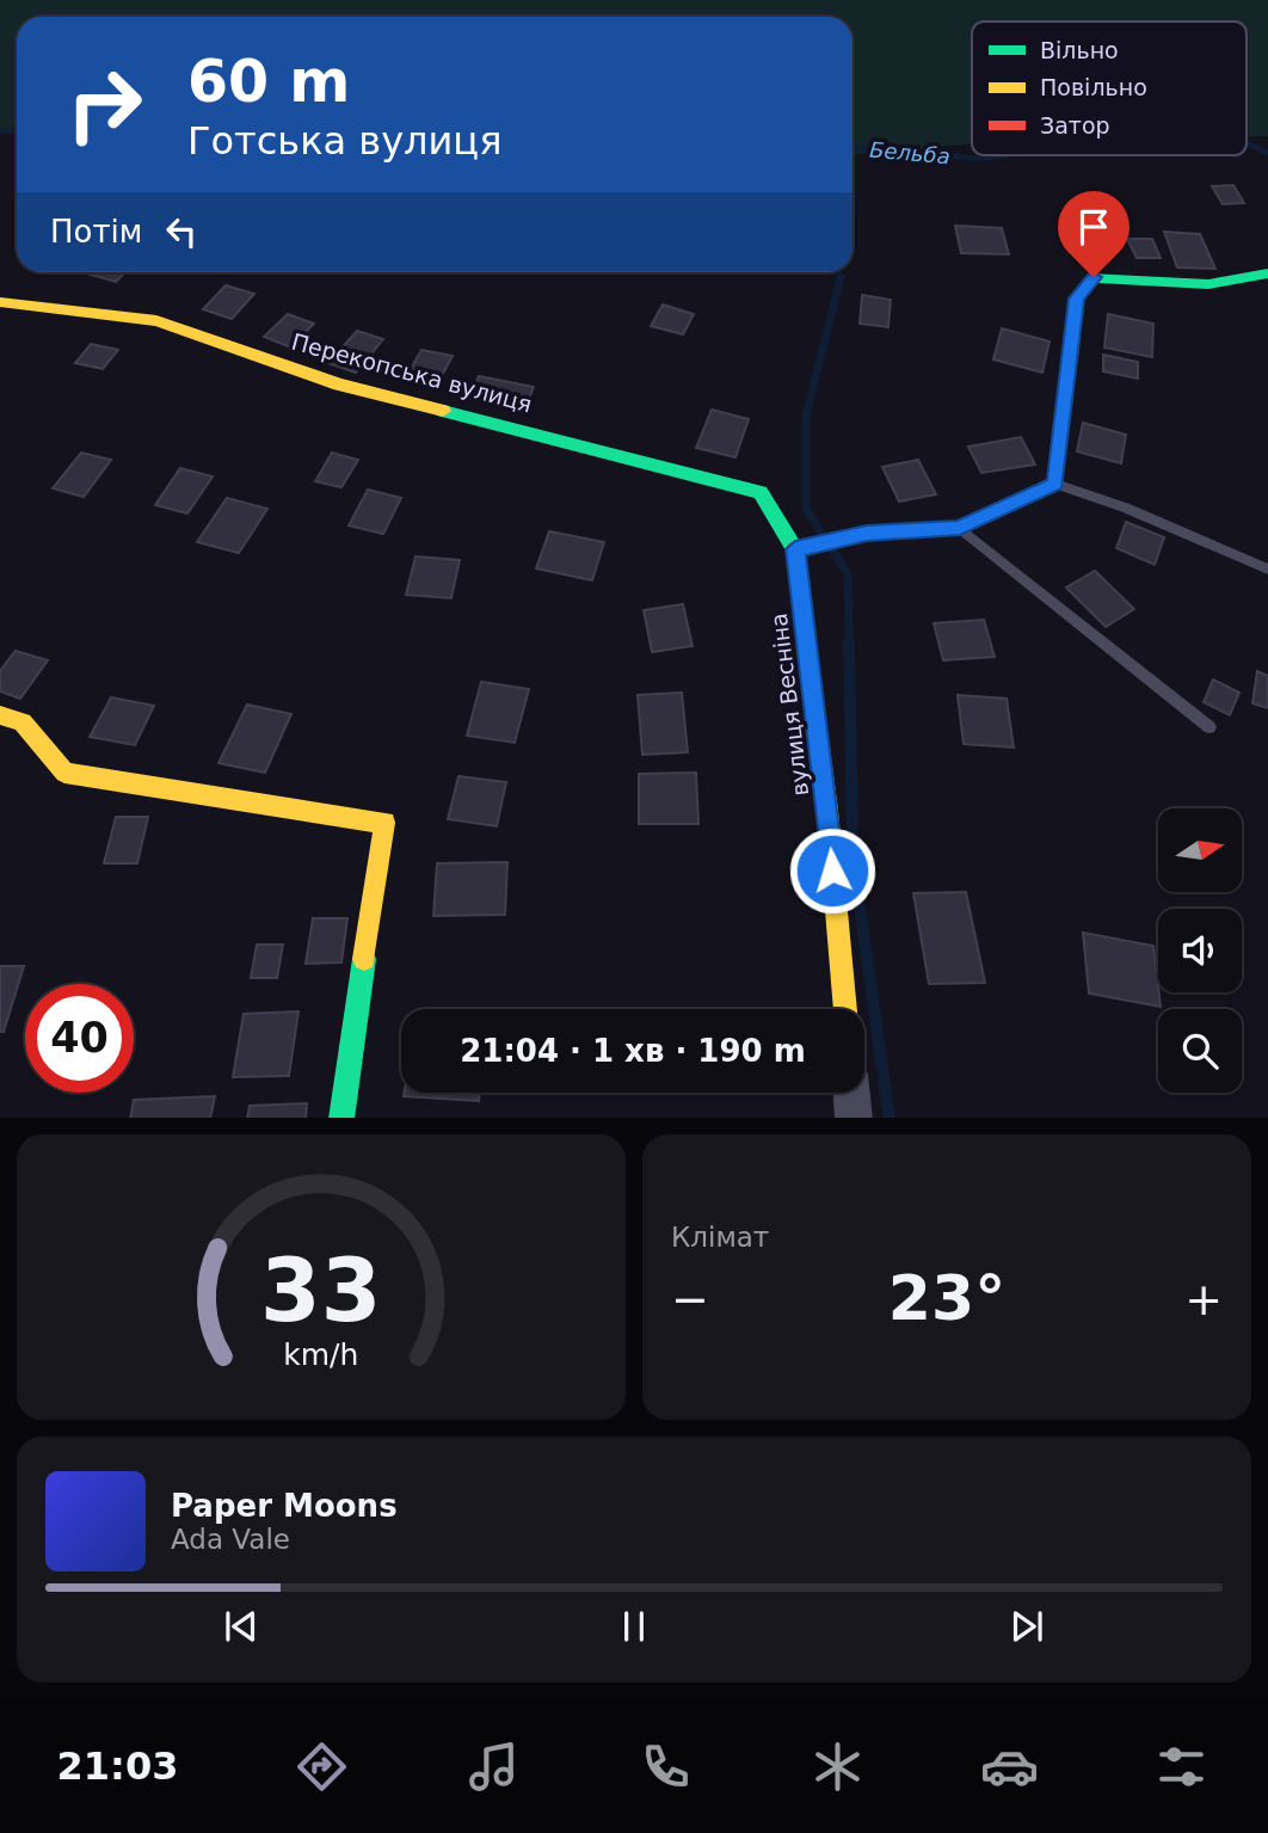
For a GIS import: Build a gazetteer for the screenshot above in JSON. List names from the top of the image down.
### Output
{
  "streets": {
    "street": ["Перекопська вулиця", "вулиця Весніна"]
  },
  "crossings": [
    ["Перекопська вулиця", "вулиця Весніна"]
  ],
  "water": ["Бельба"],
  "legend": ["Вільно", "Повільно", "Затор"],
  "north": "right",
  "page": {
    "turn": ["60 m", "Готська вулиця"],
    "then": "Потім",
    "limit": "40",
    "trip": "21:04 · 1 хв · 190 m",
    "tile": "Клімат",
    "heat": ["−", "23°", "+"],
    "song": ["Paper Moons", "Ada Vale"],
    "tabs": "21:03",
    "gauge": ["33", "km/h"]
  }
}
